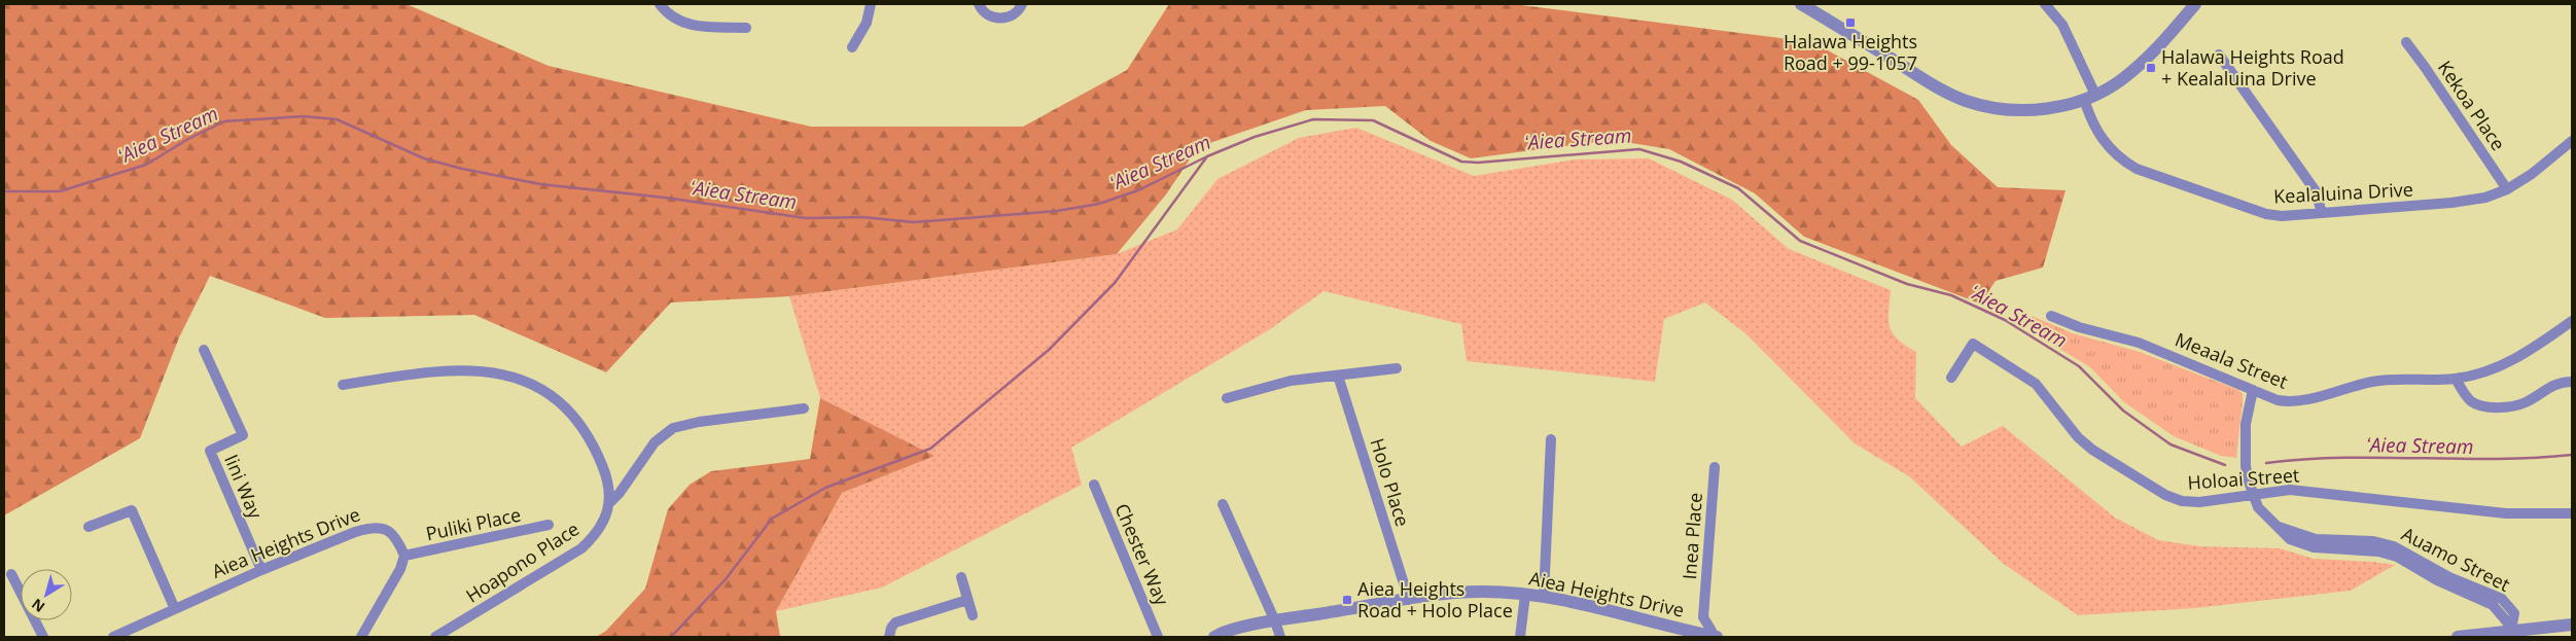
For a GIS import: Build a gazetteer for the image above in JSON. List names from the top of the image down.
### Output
{
  "streets": {
    "street": [
      "Kekoa Place",
      "Kealaluina Drive",
      "Meaala Street",
      "Holoai Street",
      "Holo Place",
      "Iini Way",
      "Puliki Place",
      "Inea Place",
      "Aiea Heights Drive",
      "Chester Way",
      "Auamo Street",
      "Hoapono Place"
    ]
  },
  "crossings": [
    ["Kekoa Place", "Kealaluina Drive"],
    ["Meaala Street", "Auamo Street"],
    ["Holoai Street", "Auamo Street"],
    ["Holo Place", "Aiea Heights Drive"],
    ["Iini Way", "Aiea Heights Drive"],
    ["Puliki Place", "Aiea Heights Drive"],
    ["Inea Place", "Aiea Heights Drive"]
  ],
  "water": ["ʻAiea Stream"],
  "places": {
    "transit": ["Halawa Heights Road + 99-1057", "Halawa Heights Road + Kealaluina Drive", "Aiea Heights Road + Holo Place"]
  },
  "north": "bottom left"
}
